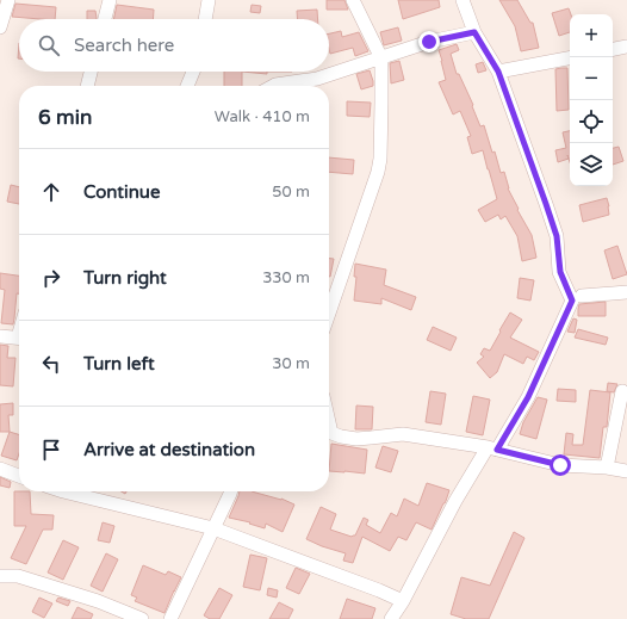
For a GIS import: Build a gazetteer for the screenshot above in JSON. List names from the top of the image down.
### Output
{
  "page": {
    "map_buttons": ["+", "−"],
    "search": "Search here",
    "heading": ["6 min", "Walk · 410 m"],
    "list": [
      ["Continue", "50 m"],
      ["Turn right", "330 m"],
      ["Turn left", "30 m"],
      "Arrive at destination"
    ]
  }
}
